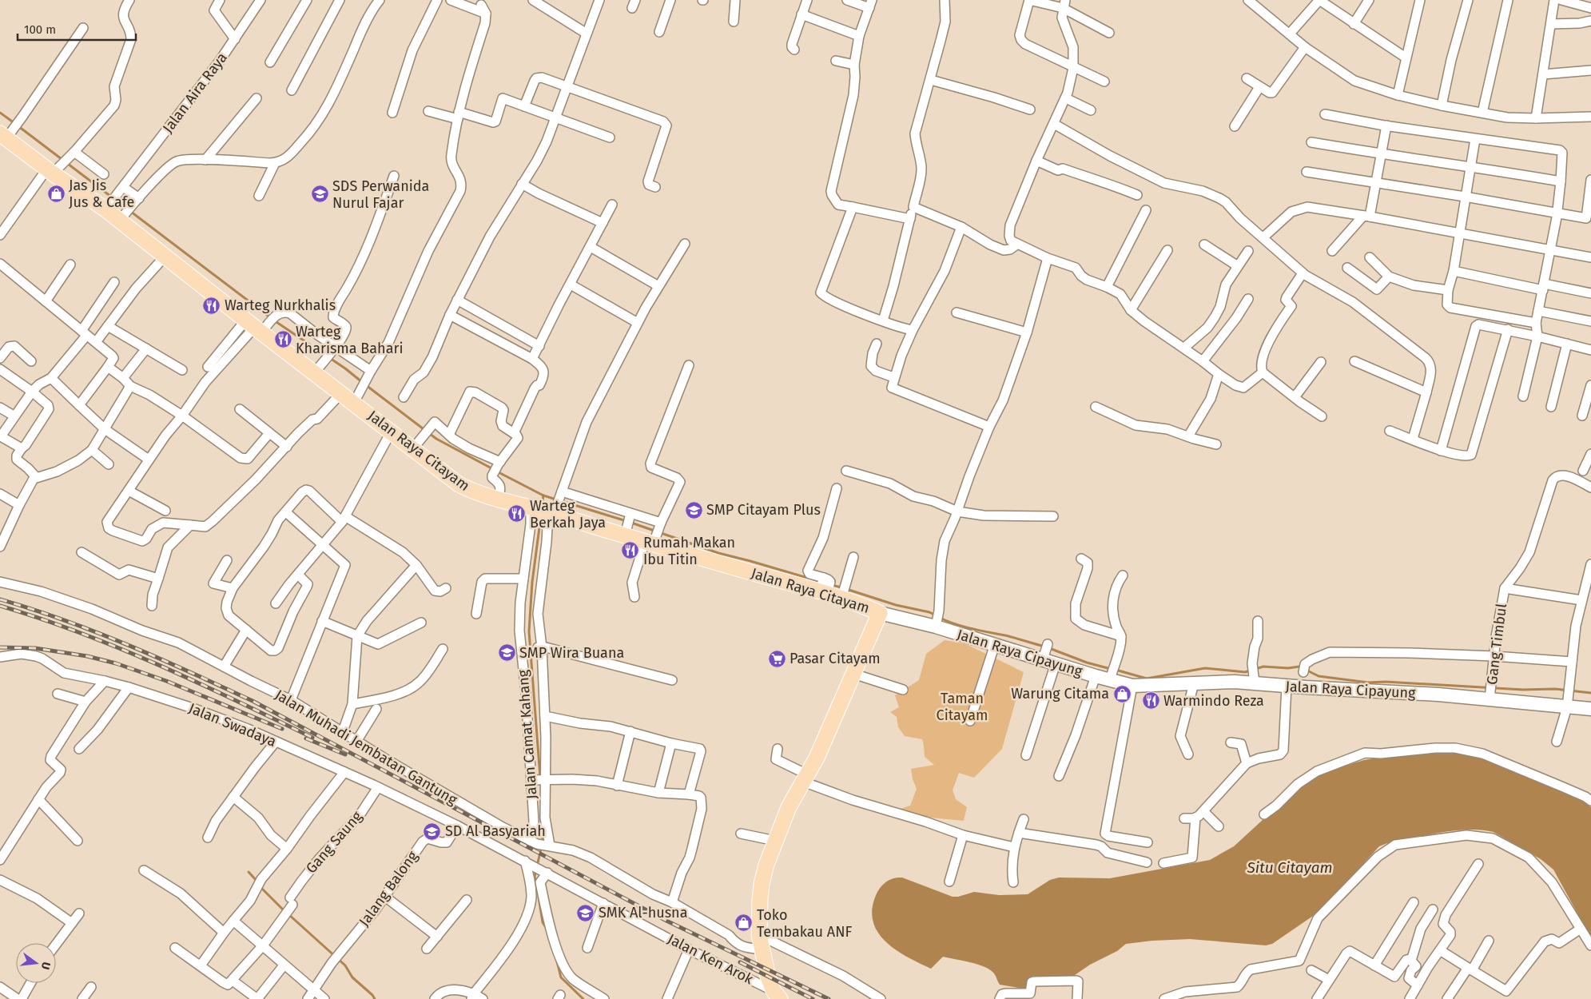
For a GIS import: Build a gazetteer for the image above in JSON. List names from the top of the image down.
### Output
{
  "streets": {
    "main road": ["Jalan Raya Citayam", "Jalan Raya Cipayung"],
    "street": [
      "Jalan Aira Raya",
      "Gang Timbul",
      "Jalan Swadaya",
      "Jalan Camat Kahang",
      "Jalan Muhadi Jembatan Gantung",
      "Gang Saung",
      "Jalang Balong",
      "Jalan Ken Arok"
    ]
  },
  "crossings": [
    ["Jalan Aira Raya", "Jalan Raya Citayam"],
    ["Jalan Raya Citayam", "Jalan Raya Cipayung"],
    ["Jalan Raya Citayam", "Jalan Camat Kahang"],
    ["Jalan Raya Citayam", "Jalan Muhadi Jembatan Gantung"],
    ["Jalan Raya Citayam", "Jalan Ken Arok"],
    ["Gang Timbul", "Jalan Raya Cipayung"],
    ["Jalan Swadaya", "Gang Saung"],
    ["Jalan Swadaya", "Jalang Balong"],
    ["Jalan Swadaya", "Jalan Ken Arok"],
    ["Jalan Camat Kahang", "Jalan Muhadi Jembatan Gantung"],
    ["Jalang Balong", "Jalan Ken Arok"]
  ],
  "water": ["Situ Citayam"],
  "parks": ["Taman Citayam"],
  "places": {
    "shop": ["Jas Jis Jus & Cafe", "Warung Citama", "Toko Tembakau ANF"],
    "school or university": [
      "SDS Perwanida Nurul Fajar",
      "SMP Citayam Plus",
      "SMP Wira Buana",
      "SD Al Basyariah",
      "SMK Al-husna"
    ],
    "restaurant": [
      "Warteg Nurkhalis",
      "Warteg Kharisma Bahari",
      "Warteg Berkah Jaya",
      "Rumah Makan Ibu Titin",
      "Warmindo Reza"
    ],
    "supermarket": ["Pasar Citayam"]
  },
  "scale_bar": "100 m",
  "north": "right"
}
